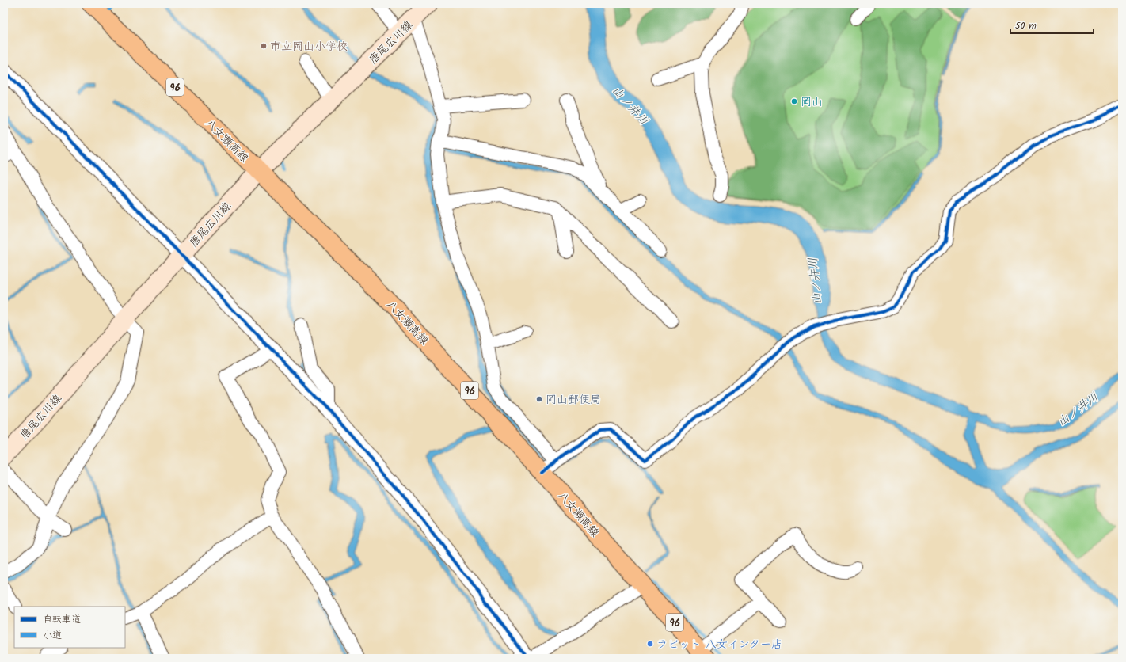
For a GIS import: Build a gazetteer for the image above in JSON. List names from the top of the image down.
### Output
{
  "streets": {
    "main road": ["唐尾広川線", "96", "八女瀬高線"]
  },
  "crossings": [
    ["唐尾広川線", "八女瀬高線"]
  ],
  "water": ["山ノ井川"],
  "places": [
    "市立岡山小学校",
    "岡山",
    "岡山郵便局",
    "ラビット 八女インター店"
  ],
  "legend": ["自転車道", "小道"],
  "scale_bar": "50 m"
}
